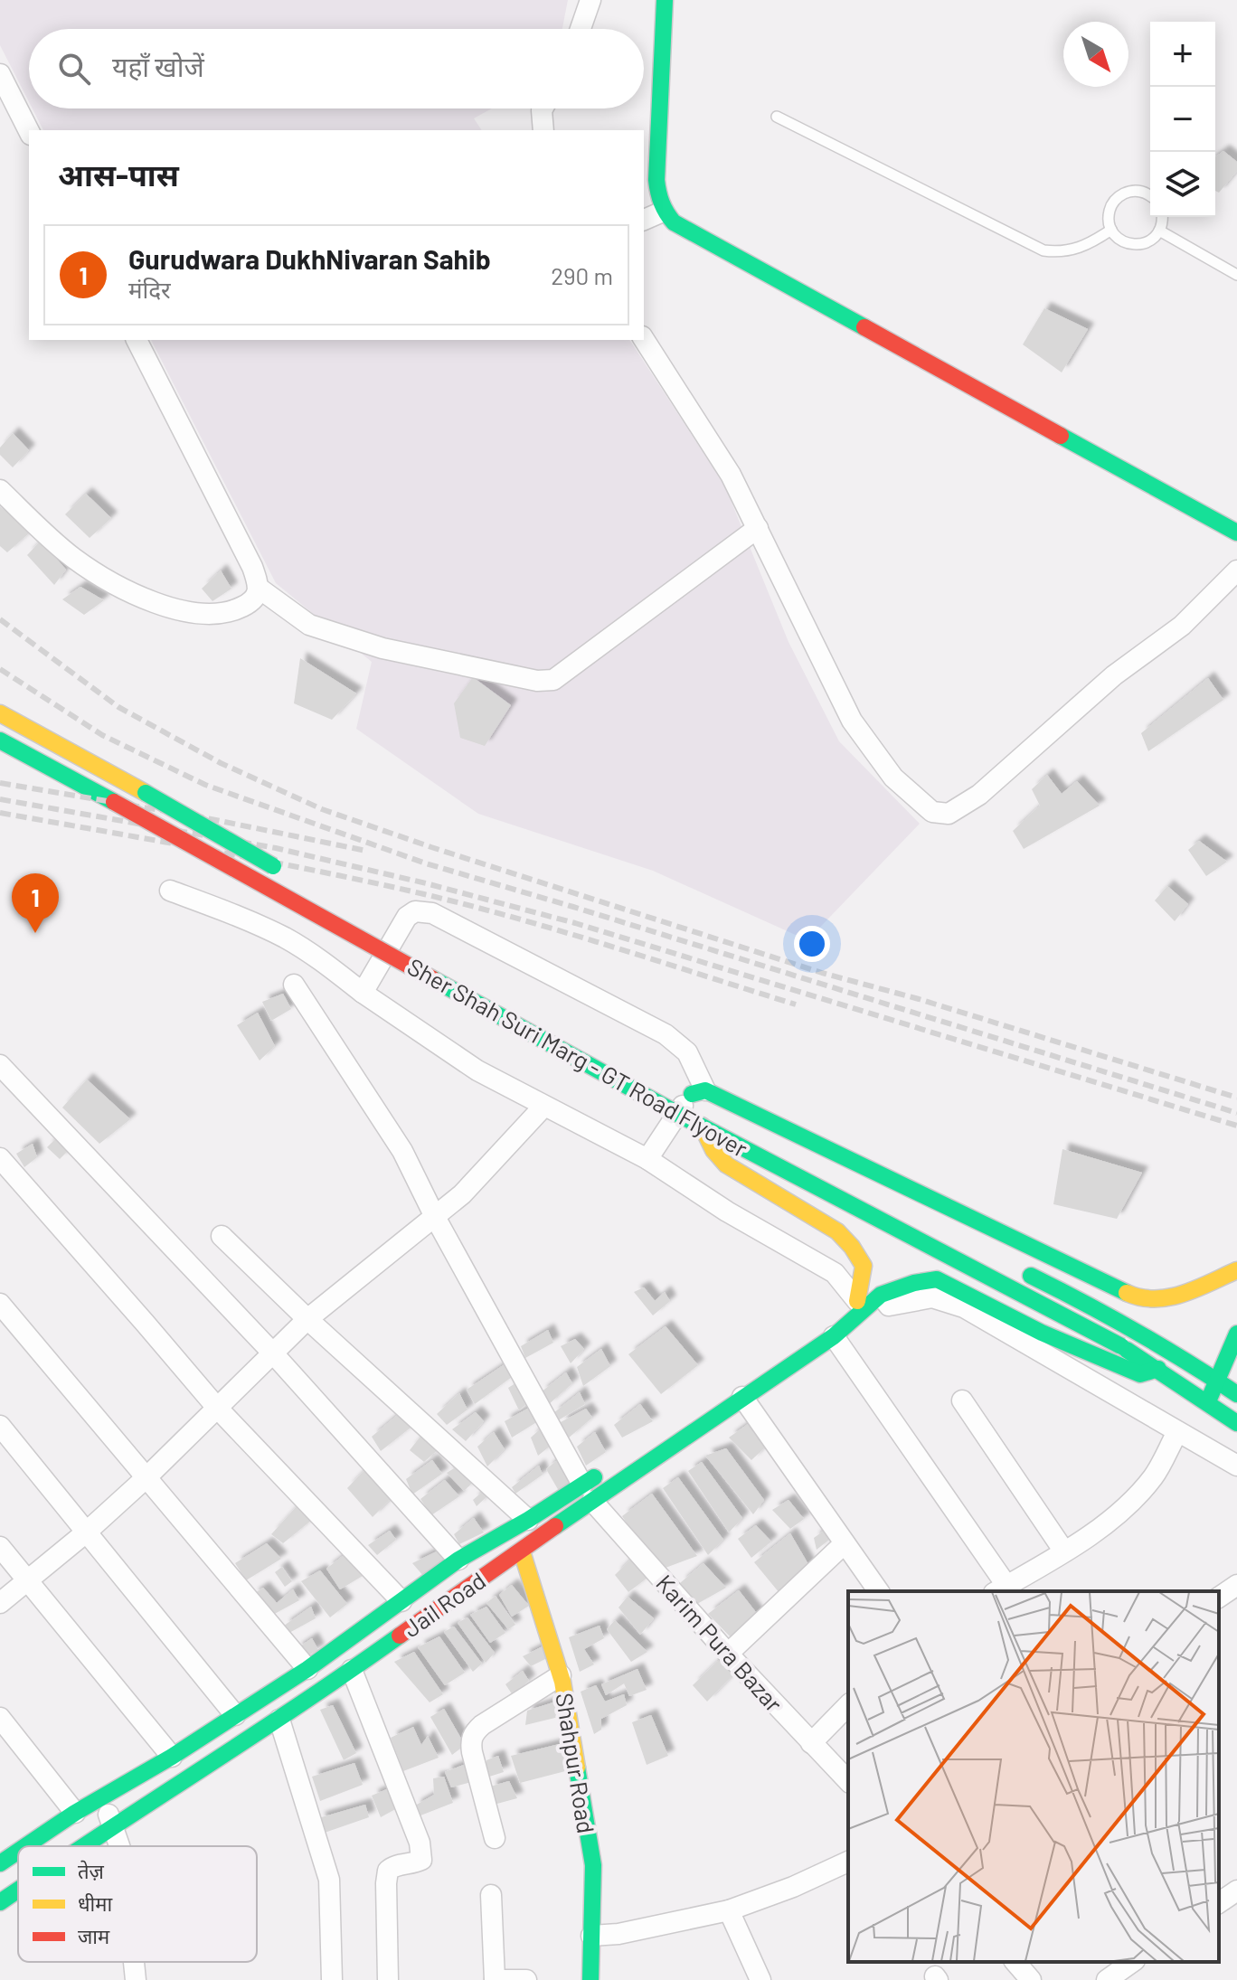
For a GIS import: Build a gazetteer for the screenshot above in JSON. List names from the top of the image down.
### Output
{
  "streets": {
    "street": [
      "Sher Shah Suri Marg - GT Road Flyover",
      "Jail Road",
      "Karim Pura Bazar",
      "Shahpur Road"
    ]
  },
  "crossings": [
    ["Jail Road", "Karim Pura Bazar"],
    ["Jail Road", "Shahpur Road"]
  ],
  "legend": ["तेज़", "धीमा", "जाम"],
  "north": "bottom right",
  "page": {
    "map_buttons": ["+", "−"],
    "search": "यहाँ खोजें",
    "heading": "आस-पास",
    "list": [
      {
        "mark": "1",
        "name": "Gurudwara DukhNivaran Sahib",
        "note": "मंदिर",
        "value": "290 m"
      }
    ],
    "pins": "1"
  }
}
